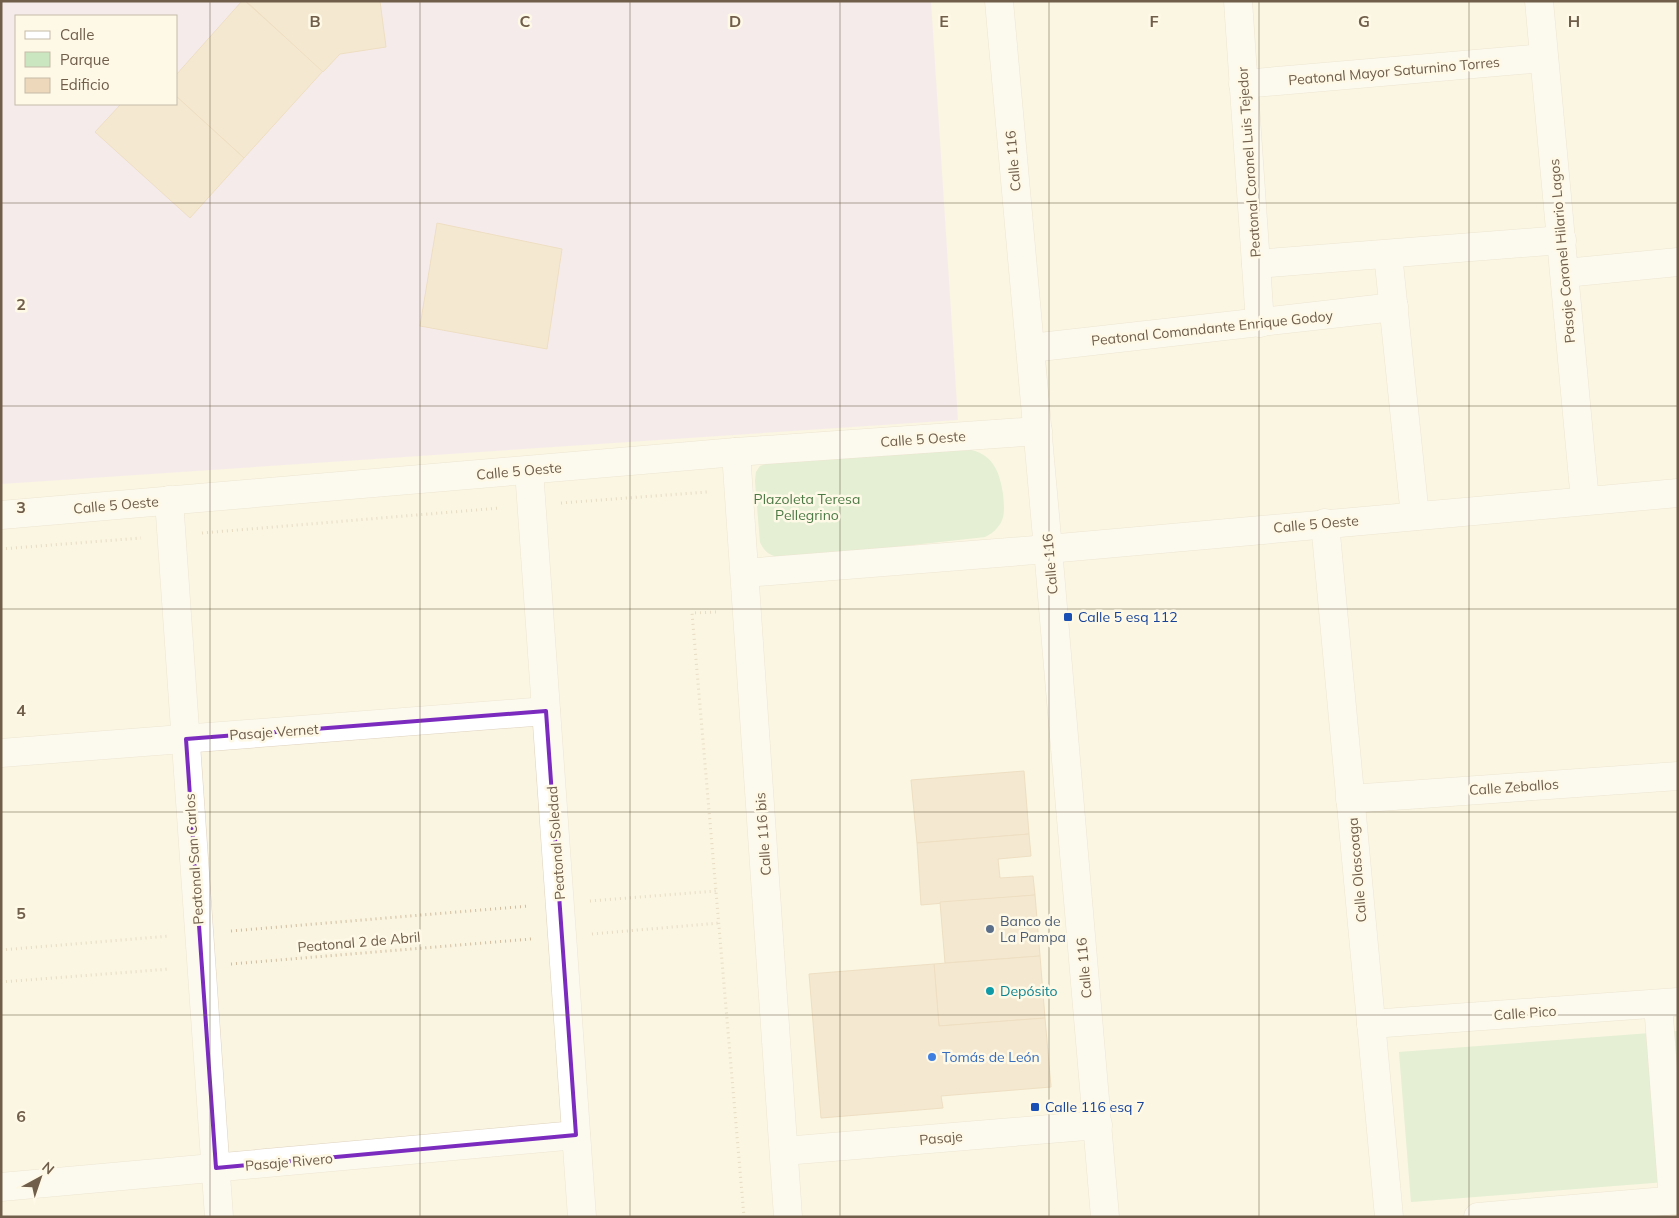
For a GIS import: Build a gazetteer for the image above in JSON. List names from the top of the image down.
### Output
{
  "streets": {
    "street": [
      "Peatonal Mayor Saturnino Torres",
      "Calle 116",
      "Peatonal Coronel Luis Tejedor",
      "Pasaje Coronel Hilario Lagos",
      "Peatonal Comandante Enrique Godoy",
      "Calle 5 Oeste",
      "Pasaje Vernet",
      "Calle Zeballos",
      "Calle 116 bis",
      "Peatonal Soledad",
      "Peatonal San Carlos",
      "Calle Olascoaga",
      "Calle Pico",
      "Pasaje",
      "Pasaje Rivero"
    ],
    "path": ["Peatonal 2 de Abril"]
  },
  "crossings": [
    ["Peatonal Mayor Saturnino Torres", "Peatonal Coronel Luis Tejedor"],
    ["Peatonal Mayor Saturnino Torres", "Pasaje Coronel Hilario Lagos"],
    ["Calle 116", "Peatonal Comandante Enrique Godoy"],
    ["Calle 116", "Calle 5 Oeste"],
    ["Calle 116", "Pasaje"],
    ["Peatonal Coronel Luis Tejedor", "Peatonal Comandante Enrique Godoy"],
    ["Pasaje Coronel Hilario Lagos", "Calle 5 Oeste"],
    ["Calle 5 Oeste", "Calle 116 bis"],
    ["Calle 5 Oeste", "Peatonal Soledad"],
    ["Calle 5 Oeste", "Peatonal San Carlos"],
    ["Calle 5 Oeste", "Calle Olascoaga"],
    ["Pasaje Vernet", "Peatonal Soledad"],
    ["Pasaje Vernet", "Peatonal San Carlos"],
    ["Calle Zeballos", "Calle Olascoaga"],
    ["Calle 116 bis", "Pasaje"],
    ["Peatonal Soledad", "Peatonal 2 de Abril"],
    ["Peatonal Soledad", "Pasaje Rivero"],
    ["Peatonal San Carlos", "Peatonal 2 de Abril"],
    ["Peatonal San Carlos", "Pasaje Rivero"],
    ["Calle Olascoaga", "Calle Pico"]
  ],
  "parks": ["Plazoleta Teresa Pellegrino"],
  "places": {
    "transit": ["Calle 5 esq 112", "Calle 116 esq 7"],
    "other": ["Banco de La Pampa", "Depósito", "Tomás de León"]
  },
  "legend": ["Calle", "Parque", "Edificio"],
  "north": "top right",
  "grid": {
    "columns": [
      "B",
      "C",
      "D",
      "E",
      "F",
      "G",
      "H"
    ],
    "rows": [
      "2",
      "3",
      "4",
      "5",
      "6"
    ]
  }
}
